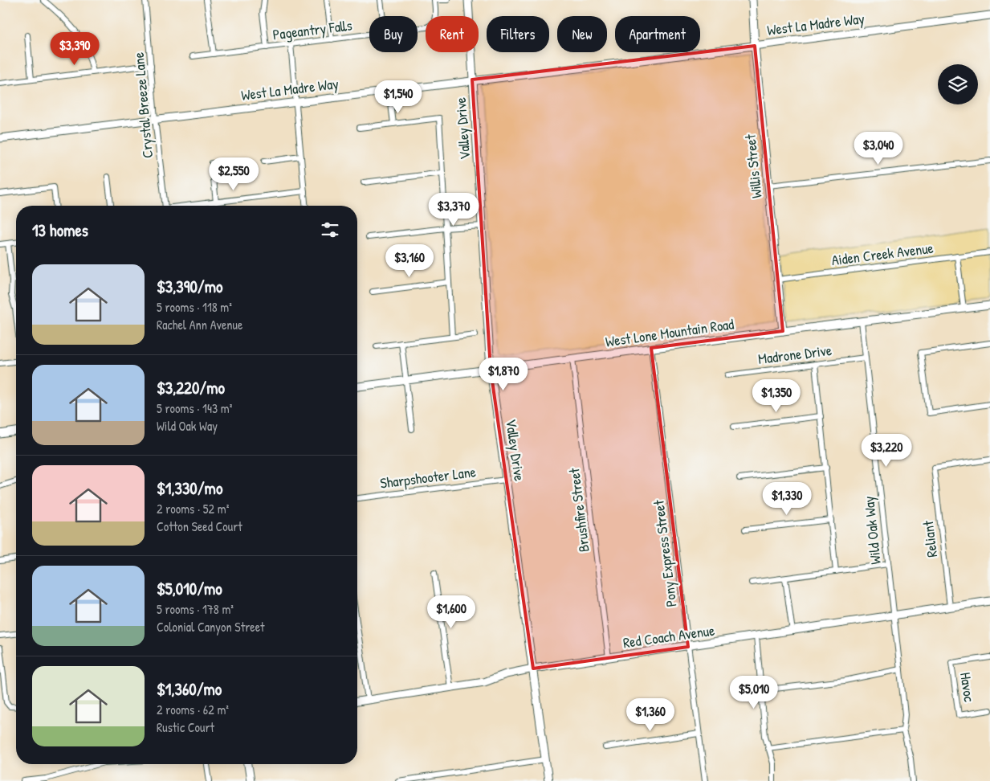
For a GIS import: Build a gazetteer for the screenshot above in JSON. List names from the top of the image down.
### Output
{
  "streets": {
    "street": [
      "West La Madre Way",
      "Pageantry Falls",
      "Crystal Breeze Lane",
      "Valley Drive",
      "Willis Street",
      "Aiden Creek Avenue",
      "West Lone Mountain Road",
      "Madrone Drive",
      "Sharpshooter Lane",
      "Brushfire Street",
      "Wild Oak Way",
      "Reliant",
      "Pony Express Street",
      "Red Coach Avenue",
      "Havoc"
    ]
  },
  "crossings": [
    ["West La Madre Way", "Crystal Breeze Lane"],
    ["West La Madre Way", "Valley Drive"],
    ["West La Madre Way", "Willis Street"],
    ["Valley Drive", "West Lone Mountain Road"],
    ["Valley Drive", "Sharpshooter Lane"],
    ["Valley Drive", "Red Coach Avenue"],
    ["Willis Street", "Aiden Creek Avenue"],
    ["Willis Street", "West Lone Mountain Road"],
    ["West Lone Mountain Road", "Brushfire Street"],
    ["West Lone Mountain Road", "Wild Oak Way"],
    ["West Lone Mountain Road", "Pony Express Street"],
    ["Madrone Drive", "Wild Oak Way"],
    ["Brushfire Street", "Red Coach Avenue"],
    ["Wild Oak Way", "Red Coach Avenue"],
    ["Reliant", "Red Coach Avenue"],
    ["Pony Express Street", "Red Coach Avenue"]
  ],
  "page": {
    "chip": [
      "Buy",
      "Rent",
      "Filters",
      "New",
      "Apartment"
    ],
    "price": [
      "$3,390",
      "$1,540",
      "$3,040",
      "$2,550",
      "$3,370",
      "$3,160",
      "$1,870",
      "$1,350",
      "$3,220",
      "$1,330",
      "$1,600",
      "$5,010",
      "$1,360"
    ],
    "heading": "13 homes",
    "list": [
      {
        "name": "$3,390/mo",
        "note": "5 rooms · 118 m² · Rachel Ann Avenue"
      },
      {
        "name": "$3,220/mo",
        "note": "5 rooms · 143 m² · Wild Oak Way"
      },
      {
        "name": "$1,330/mo",
        "note": "2 rooms · 52 m² · Cotton Seed Court"
      },
      {
        "name": "$5,010/mo",
        "note": "5 rooms · 178 m² · Colonial Canyon Street"
      },
      {
        "name": "$1,360/mo",
        "note": "2 rooms · 62 m² · Rustic Court"
      }
    ]
  }
}
